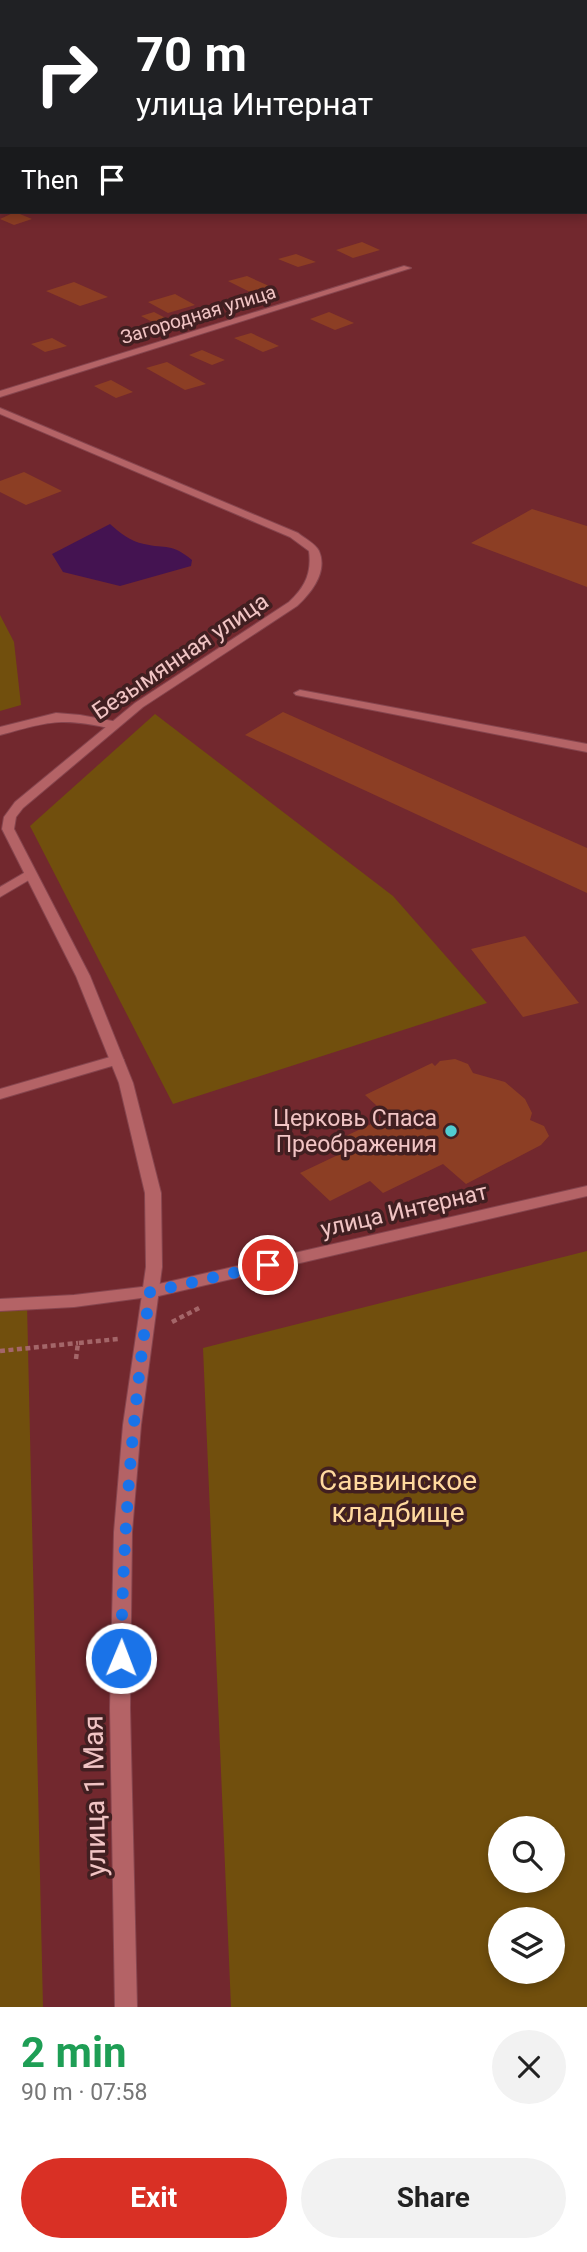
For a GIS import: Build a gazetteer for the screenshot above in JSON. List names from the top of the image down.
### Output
{
  "streets": {
    "street": [
      "Загородная улица",
      "Безымянная улица",
      "улица Интернат",
      "улица 1 Мая"
    ]
  },
  "crossings": [
    ["Безымянная улица", "улица Интернат"],
    ["Безымянная улица", "улица 1 Мая"],
    ["улица Интернат", "улица 1 Мая"]
  ],
  "parks": ["Саввинское кладбище"],
  "places": ["Церковь Спаса Преображения"],
  "page": {
    "turn": ["70 m", "улица Интернат"],
    "then": "Then",
    "heading": ["2 min", "90 m · 07:58"],
    "buttons": ["Exit", "Share"]
  }
}
